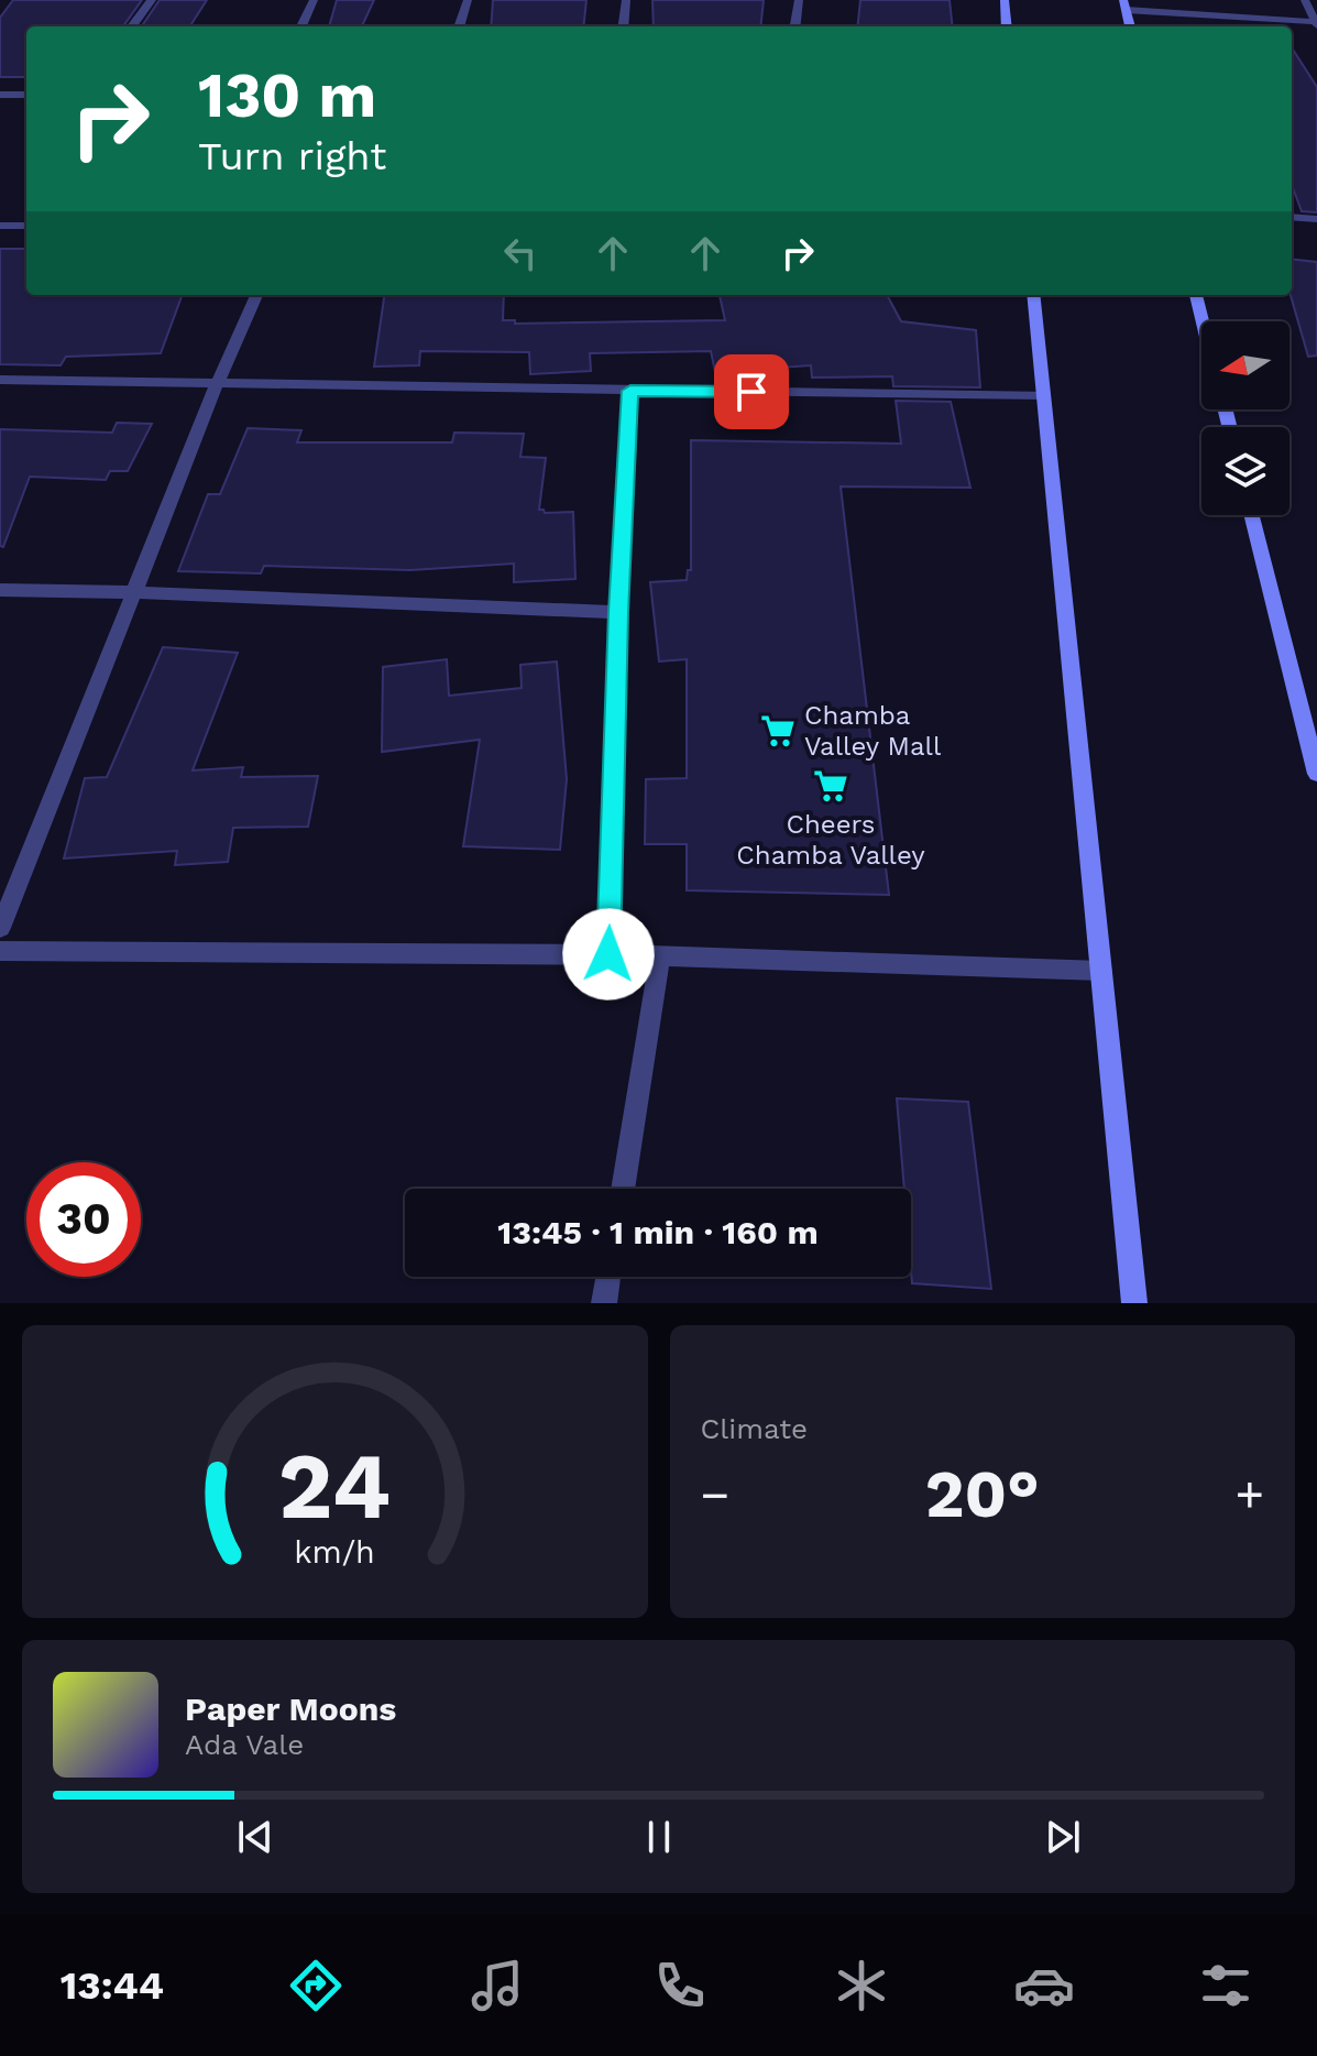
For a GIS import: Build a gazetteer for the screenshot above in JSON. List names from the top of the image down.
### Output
{
  "places": {
    "supermarket": ["Chamba Valley Mall", "Cheers Chamba Valley"]
  },
  "north": "left",
  "page": {
    "turn": ["130 m", "Turn right"],
    "limit": "30",
    "trip": "13:45 · 1 min · 160 m",
    "tile": "Climate",
    "heat": ["−", "20°", "+"],
    "song": ["Paper Moons", "Ada Vale"],
    "tabs": "13:44",
    "gauge": ["24", "km/h"]
  }
}
